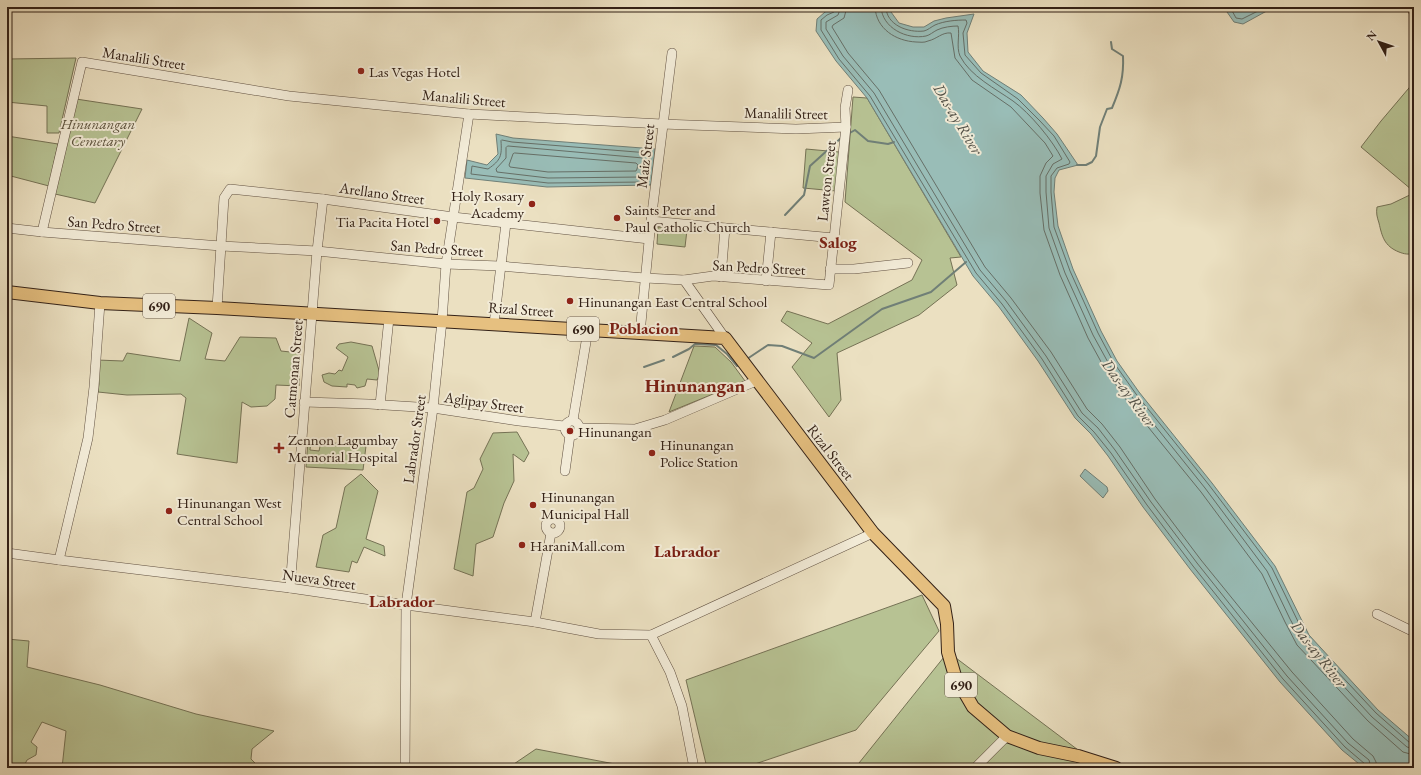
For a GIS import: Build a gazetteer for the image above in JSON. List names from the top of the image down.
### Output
{
  "streets": {
    "main road": ["690", "Rizal Street"],
    "street": [
      "Manalili Street",
      "Maiz Street",
      "Lawton Street",
      "Arellano Street",
      "San Pedro Street",
      "Catmonan Street",
      "Aglipay Street",
      "Labrador Street",
      "Nueva Street"
    ]
  },
  "crossings": [
    ["Manalili Street", "Maiz Street"],
    ["Manalili Street", "Lawton Street"],
    ["Manalili Street", "San Pedro Street"],
    ["Manalili Street", "Labrador Street"],
    ["Maiz Street", "Arellano Street"],
    ["Maiz Street", "San Pedro Street"],
    ["Maiz Street", "Rizal Street"],
    ["Lawton Street", "San Pedro Street"],
    ["Arellano Street", "San Pedro Street"],
    ["Arellano Street", "690"],
    ["Arellano Street", "Catmonan Street"],
    ["Arellano Street", "Labrador Street"],
    ["San Pedro Street", "Catmonan Street"],
    ["San Pedro Street", "Labrador Street"],
    ["690", "Rizal Street"],
    ["690", "Catmonan Street"],
    ["Rizal Street", "Catmonan Street"],
    ["Rizal Street", "Labrador Street"],
    ["Catmonan Street", "Aglipay Street"],
    ["Catmonan Street", "Nueva Street"],
    ["Aglipay Street", "Labrador Street"],
    ["Labrador Street", "Nueva Street"]
  ],
  "districts": [
    "Salog",
    "Poblacion",
    "Hinunangan",
    "Labrador",
    "Labrador"
  ],
  "water": ["Das-ay River"],
  "parks": ["Hinunangan Cemetary"],
  "places": {
    "other": [
      "Las Vegas Hotel",
      "Holy Rosary Academy",
      "Saints Peter and Paul Catholic Church",
      "Tia Pacita Hotel",
      "Hinunangan East Central School",
      "Hinunangan",
      "Hinunangan Police Station",
      "Hinunangan Municipal Hall",
      "Hinunangan West Central School",
      "HaraniMall.com"
    ],
    "health": ["Zennon Lagumbay Memorial Hospital"]
  },
  "north": "top left"
}
